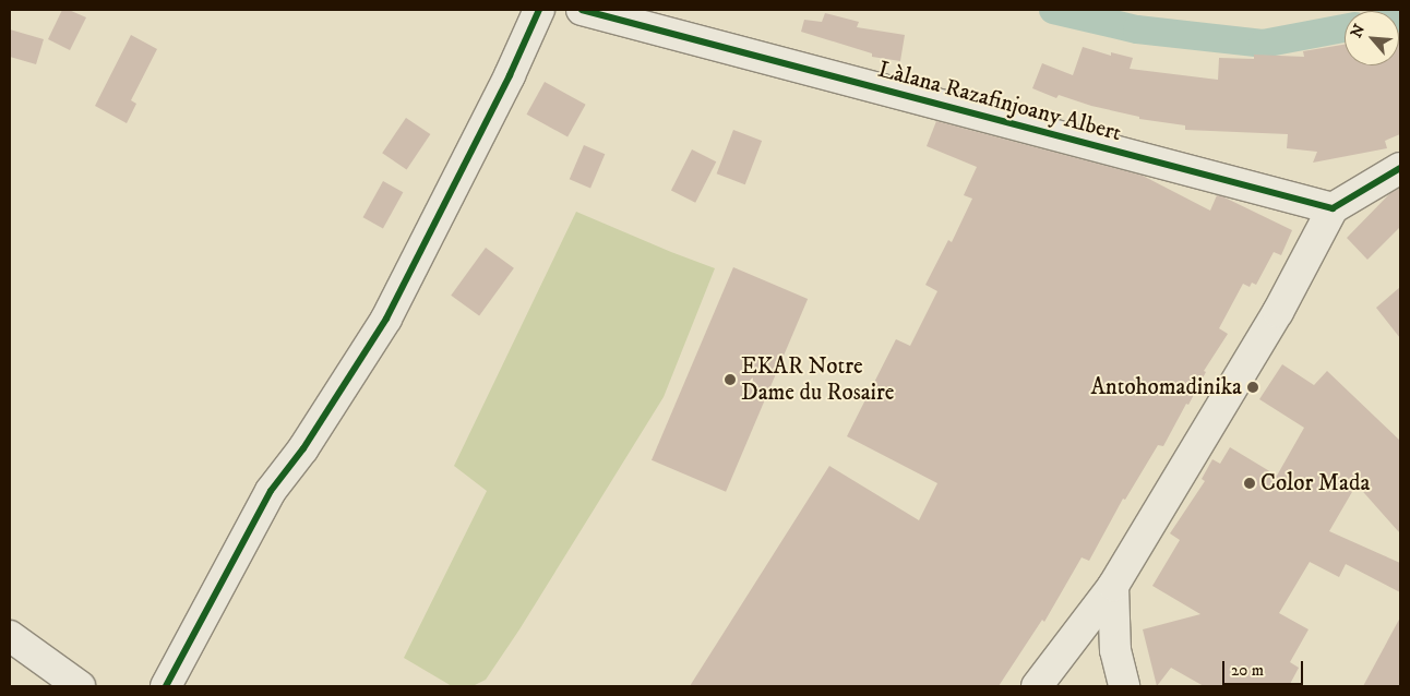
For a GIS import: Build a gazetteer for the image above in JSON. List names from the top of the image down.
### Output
{
  "streets": {
    "street": ["Làlana Razafinjoany Albert"]
  },
  "places": ["EKAR Notre Dame du Rosaire", "Antohomadinika", "Color Mada"],
  "scale_bar": "20 m",
  "north": "top left"
}
